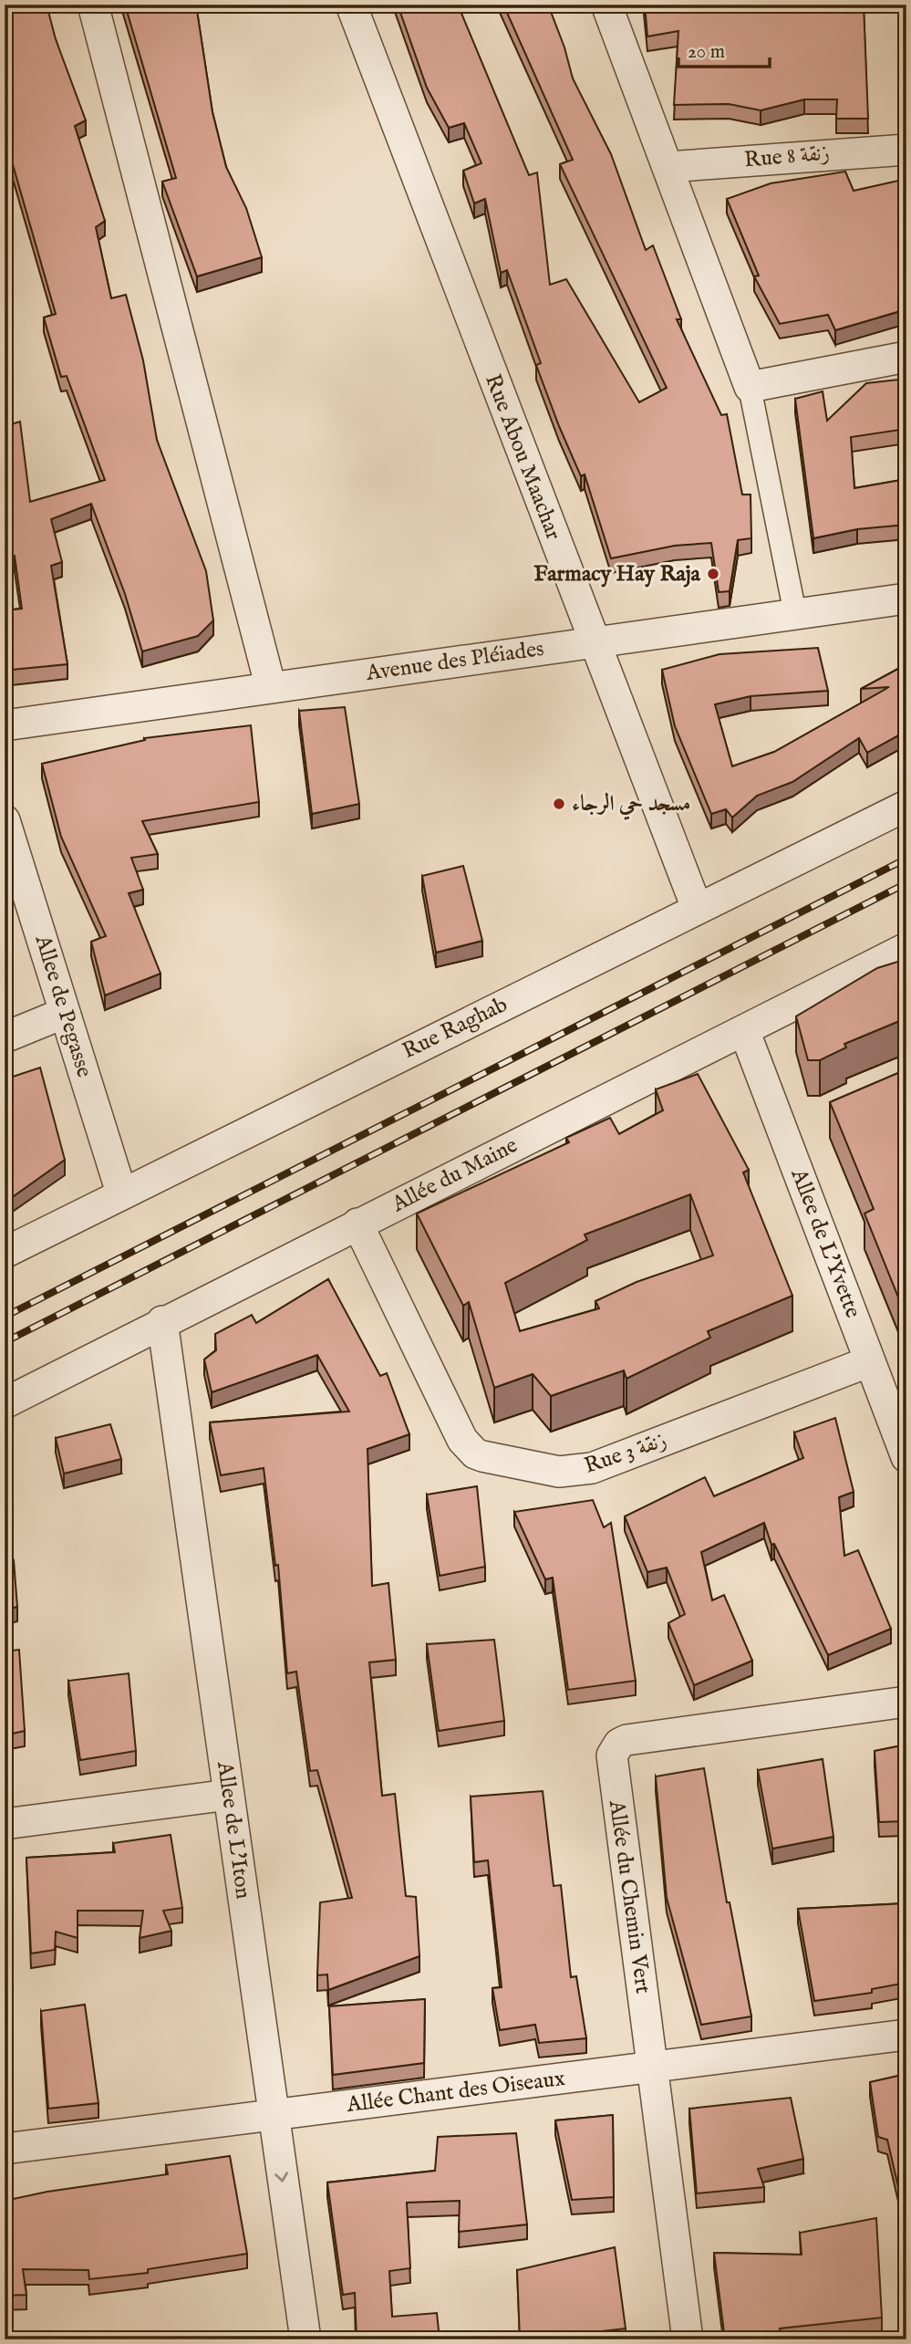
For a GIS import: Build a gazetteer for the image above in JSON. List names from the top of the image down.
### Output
{
  "streets": {
    "street": [
      "Rue 8 زنقة",
      "Rue Abou Maachar",
      "Avenue des Pléiades",
      "Allee de Pegasse",
      "Rue Raghab",
      "Allée du Maine",
      "Allee de L'Yvette",
      "Rue 3 زنقة",
      "Allee de L'Iton",
      "Allée du Chemin Vert",
      "Allée Chant des Oiseaux"
    ]
  },
  "crossings": [
    ["Rue Abou Maachar", "Avenue des Pléiades"],
    ["Rue Abou Maachar", "Rue Raghab"],
    ["Allee de Pegasse", "Rue Raghab"],
    ["Allée du Maine", "Allee de L'Yvette"],
    ["Allée du Maine", "Rue 3 زنقة"],
    ["Allée du Maine", "Allee de L'Iton"],
    ["Allee de L'Yvette", "Rue 3 زنقة"],
    ["Allee de L'Iton", "Allée Chant des Oiseaux"],
    ["Allée du Chemin Vert", "Allée Chant des Oiseaux"]
  ],
  "places": ["Farmacy Hay Raja", "مسجد حي الرجاء"],
  "scale_bar": "20 m"
}
